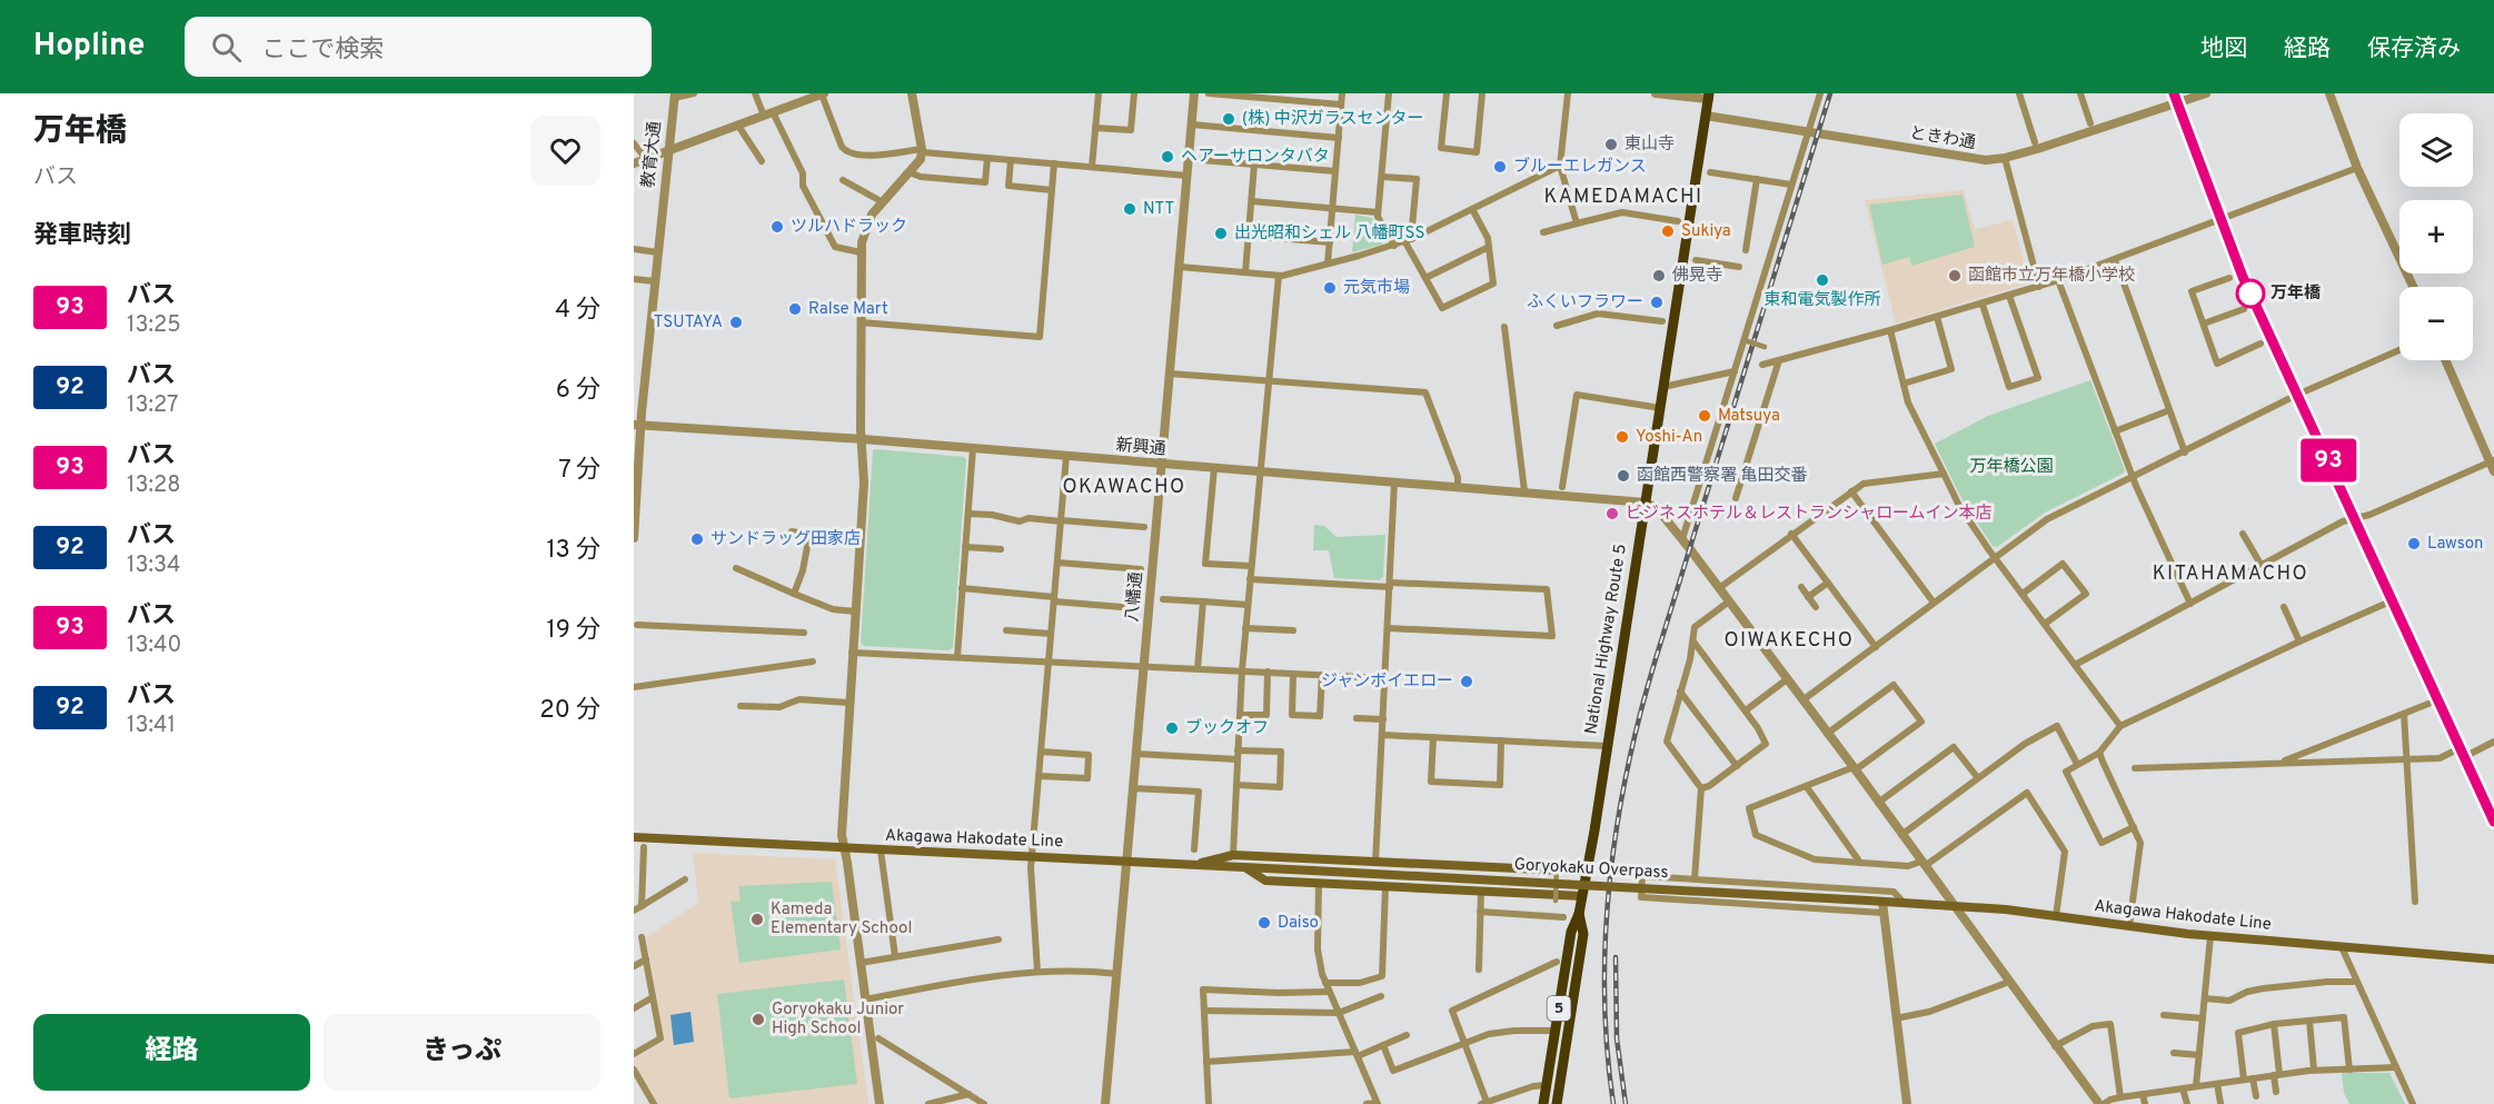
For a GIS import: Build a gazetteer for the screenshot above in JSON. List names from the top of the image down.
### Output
{
  "streets": {
    "highway": ["National Highway Route 5", "5"],
    "main road": ["Akagawa Hakodate Line", "Goryokaku Overpass"],
    "street": [
      "ときわ通",
      "教育大通",
      "新興通",
      "八幡通"
    ]
  },
  "crossings": [
    ["ときわ通", "National Highway Route 5"],
    ["教育大通", "新興通"],
    ["新興通", "八幡通"],
    ["新興通", "National Highway Route 5"],
    ["八幡通", "Akagawa Hakodate Line"],
    ["Akagawa Hakodate Line", "Goryokaku Overpass"]
  ],
  "districts": [
    "KAMEDAMACHI",
    "OKAWACHO",
    "KITAHAMACHO",
    "OIWAKECHO"
  ],
  "parks": ["万年橋公園"],
  "places": [
    "(株) 中沢ガラスセンター",
    "東山寺",
    "ヘアーサロンタバタ",
    "ブルーエレガンス",
    "NTT",
    "ツルハドラック",
    "Sukiya",
    "出光昭和シェル 八幡町SS",
    "佛晃寺",
    "函館市立万年橋小学校",
    "東和電気製作所",
    "元気市場",
    "万年橋",
    "ふくいフラワー",
    "Ralse Mart",
    "TSUTAYA",
    "Matsuya",
    "Yoshi-An",
    "函館西警察署 亀田交番",
    "ビジネスホテル＆レストランシャロームイン本店",
    "サンドラッグ田家店",
    "Lawson",
    "ジャンボイエロー",
    "ブックオフ",
    "Kameda Elementary School",
    "Daiso",
    "Goryokaku Junior High School"
  ],
  "lines": ["bus line 93"],
  "page": {
    "header": "Hopline",
    "search": "ここで検索",
    "nav": ["地図", "経路", "保存済み"],
    "heading": [
      ["万年橋", "バス"],
      "発車時刻"
    ],
    "on_map": "93",
    "map_buttons": ["+", "−"],
    "list": [
      {
        "mark": "93",
        "name": "バス",
        "note": "13:25",
        "value": "4 分"
      },
      {
        "mark": "92",
        "name": "バス",
        "note": "13:27",
        "value": "6 分"
      },
      {
        "mark": "93",
        "name": "バス",
        "note": "13:28",
        "value": "7 分"
      },
      {
        "mark": "92",
        "name": "バス",
        "note": "13:34",
        "value": "13 分"
      },
      {
        "mark": "93",
        "name": "バス",
        "note": "13:40",
        "value": "19 分"
      },
      {
        "mark": "92",
        "name": "バス",
        "note": "13:41",
        "value": "20 分"
      }
    ],
    "buttons": ["経路", "きっぷ"]
  }
}
